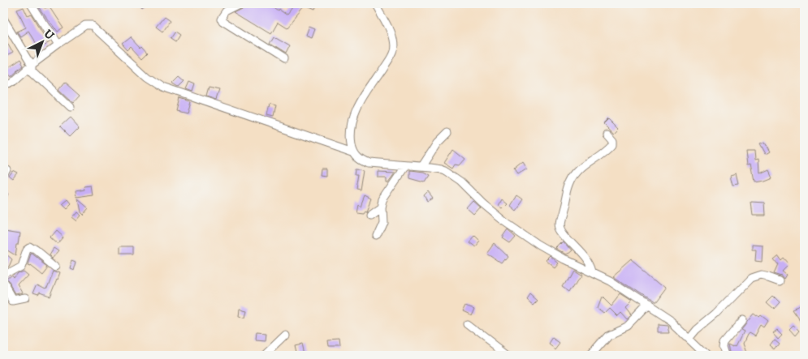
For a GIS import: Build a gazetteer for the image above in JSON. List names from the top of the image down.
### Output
{
  "north": "top right"
}
